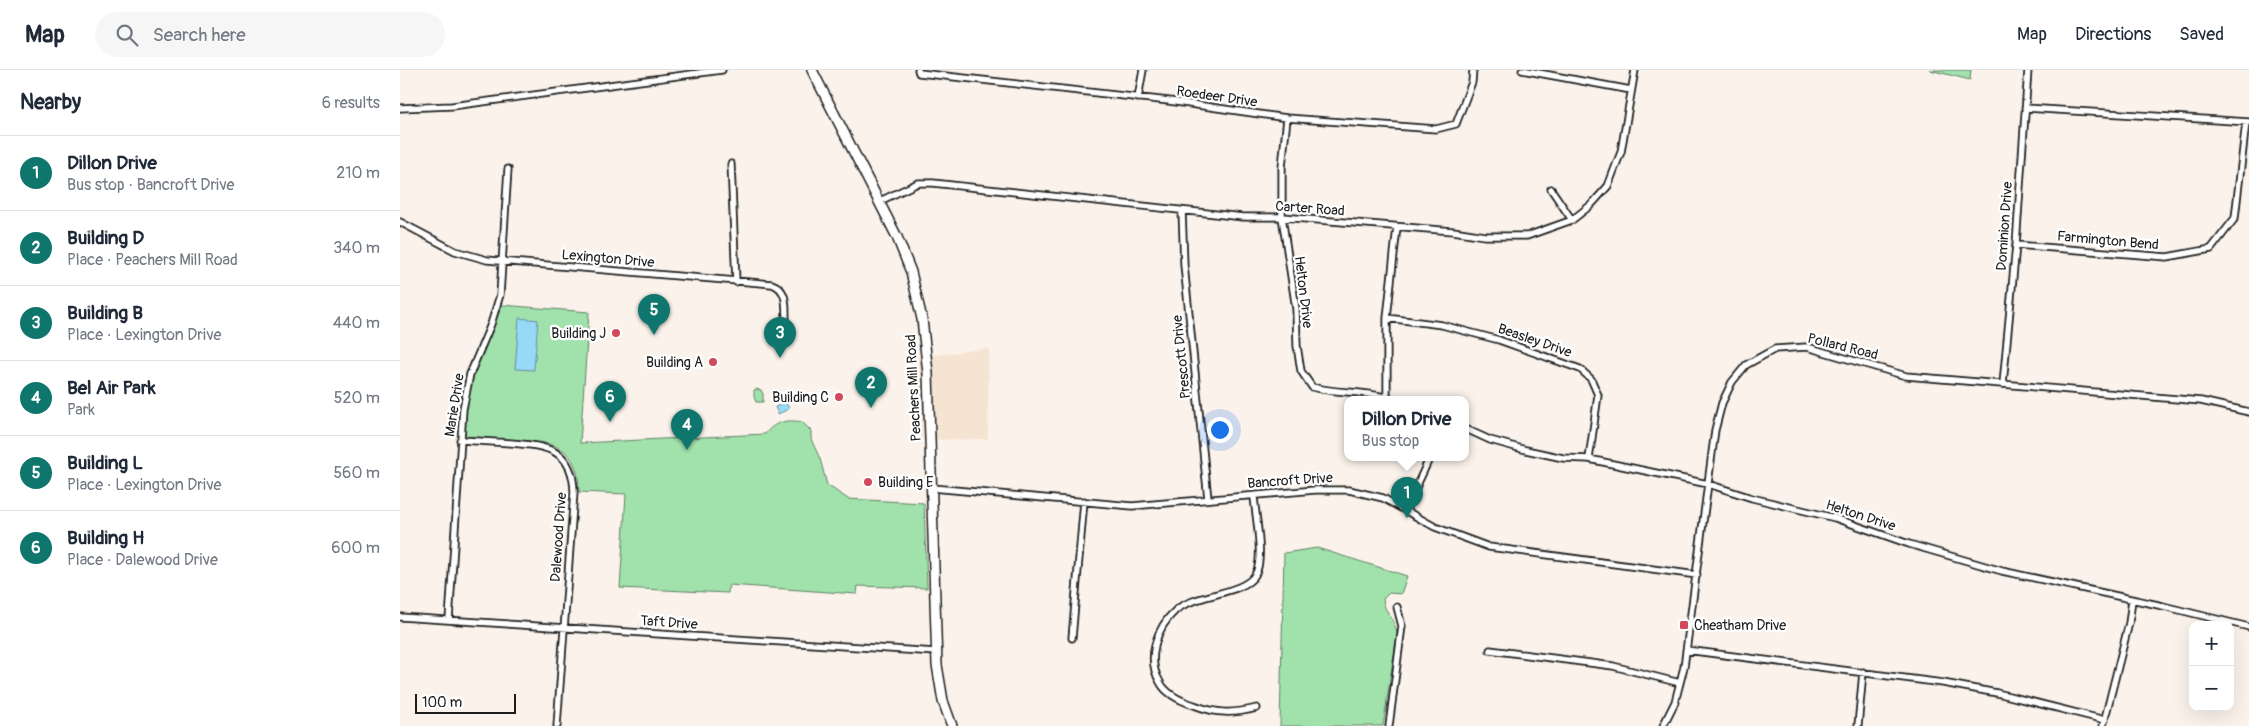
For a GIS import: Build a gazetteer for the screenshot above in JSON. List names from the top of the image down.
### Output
{
  "streets": {
    "main road": ["Peachers Mill Road"],
    "street": [
      "Roedeer Drive",
      "Carter Road",
      "Dominion Drive",
      "Farmington Bend",
      "Lexington Drive",
      "Helton Drive",
      "Beasley Drive",
      "Pollard Road",
      "Prescott Drive",
      "Marie Drive",
      "Bancroft Drive",
      "Dalewood Drive",
      "Taft Drive"
    ]
  },
  "crossings": [
    ["Roedeer Drive", "Helton Drive"],
    ["Carter Road", "Helton Drive"],
    ["Carter Road", "Prescott Drive"],
    ["Carter Road", "Peachers Mill Road"],
    ["Dominion Drive", "Farmington Bend"],
    ["Dominion Drive", "Pollard Road"],
    ["Lexington Drive", "Marie Drive"],
    ["Helton Drive", "Beasley Drive"],
    ["Helton Drive", "Pollard Road"],
    ["Pollard Road", "Bancroft Drive"],
    ["Prescott Drive", "Bancroft Drive"],
    ["Peachers Mill Road", "Bancroft Drive"],
    ["Peachers Mill Road", "Taft Drive"],
    ["Marie Drive", "Dalewood Drive"],
    ["Marie Drive", "Taft Drive"],
    ["Dalewood Drive", "Taft Drive"]
  ],
  "places": {
    "other": [
      "Building J",
      "Building A",
      "Building C",
      "Building E"
    ],
    "transit": ["Cheatham Drive"]
  },
  "scale_bar": "100 m",
  "page": {
    "header": "Map",
    "search": "Search here",
    "nav": ["Map", "Directions", "Saved"],
    "heading": ["Nearby", "6 results"],
    "list": [
      {
        "mark": "1",
        "name": "Dillon Drive",
        "note": "Bus stop · Bancroft Drive",
        "value": "210 m"
      },
      {
        "mark": "2",
        "name": "Building D",
        "note": "Place · Peachers Mill Road",
        "value": "340 m"
      },
      {
        "mark": "3",
        "name": "Building B",
        "note": "Place · Lexington Drive",
        "value": "440 m"
      },
      {
        "mark": "4",
        "name": "Bel Air Park",
        "note": "Park",
        "value": "520 m"
      },
      {
        "mark": "5",
        "name": "Building L",
        "note": "Place · Lexington Drive",
        "value": "560 m"
      },
      {
        "mark": "6",
        "name": "Building H",
        "note": "Place · Dalewood Drive",
        "value": "600 m"
      }
    ],
    "pins": [
      "5",
      "3",
      "2",
      "6",
      "4",
      "1"
    ],
    "popup": ["Dillon Drive", "Bus stop"],
    "map_buttons": ["+", "−"],
    "scale": "100 m"
  }
}
